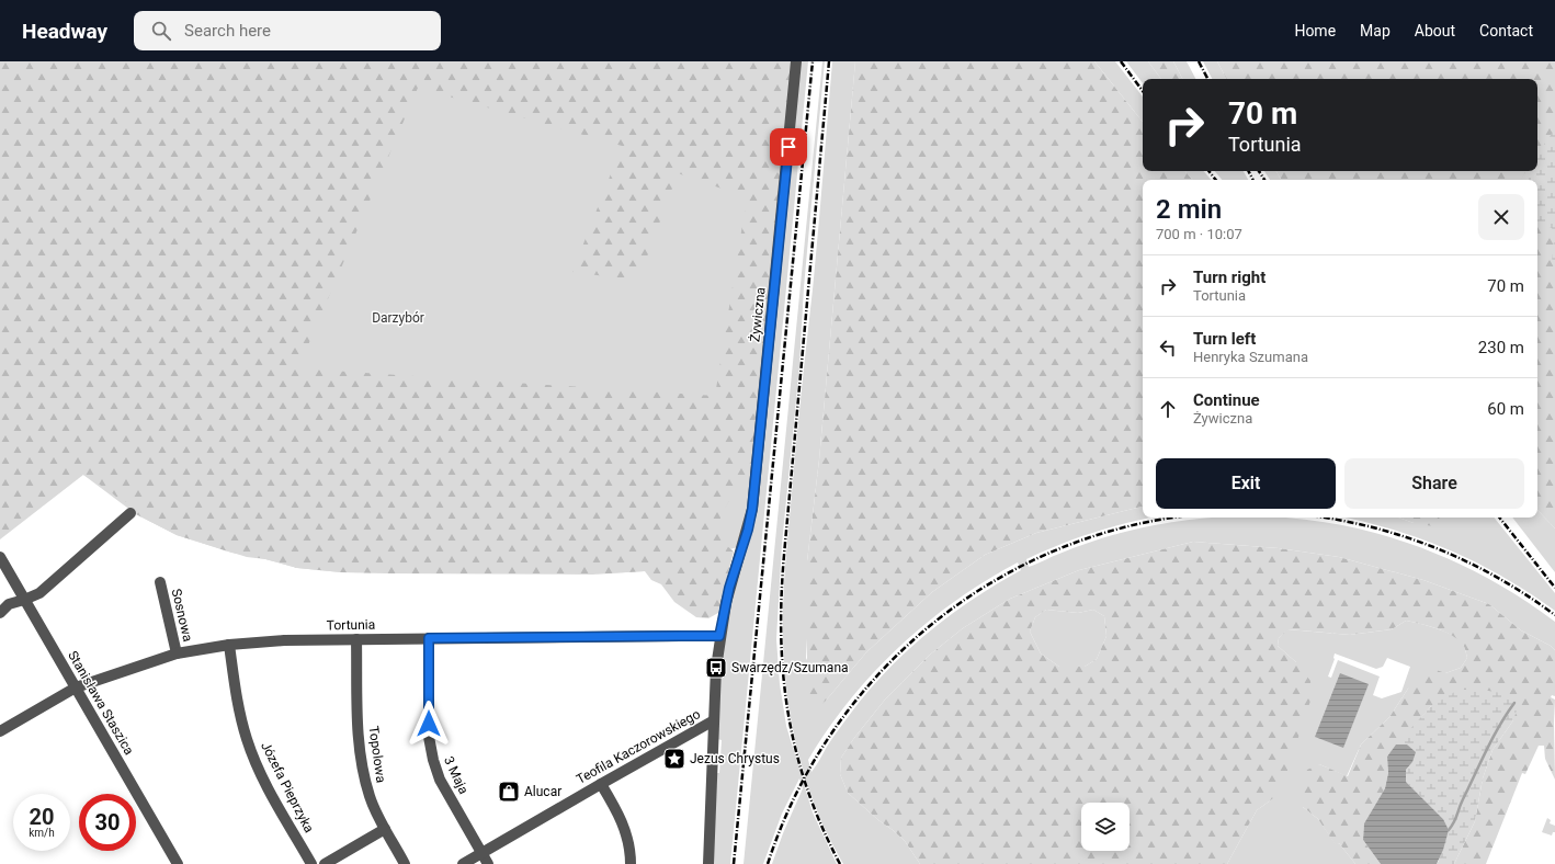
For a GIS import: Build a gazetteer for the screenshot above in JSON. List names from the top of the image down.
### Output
{
  "streets": {
    "street": [
      "Żywiczna",
      "Sosnowa",
      "Tortunia",
      "Stanisława Staszica",
      "Teofila Kaczorowskiego",
      "Topolowa",
      "3 Maja",
      "Józefa Pieprzyka"
    ]
  },
  "crossings": [
    ["Żywiczna", "Tortunia"],
    ["Żywiczna", "Teofila Kaczorowskiego"],
    ["Sosnowa", "Tortunia"],
    ["Tortunia", "Stanisława Staszica"],
    ["Tortunia", "Topolowa"],
    ["Tortunia", "3 Maja"],
    ["Tortunia", "Józefa Pieprzyka"],
    ["Teofila Kaczorowskiego", "3 Maja"]
  ],
  "parks": ["Darzybór"],
  "places": {
    "bus stop": ["Swarzędz/Szumana"],
    "place": ["Jezus Chrystus"],
    "shop": ["Alucar"]
  },
  "page": {
    "header": "Headway",
    "search": "Search here",
    "nav": [
      "Home",
      "Map",
      "About",
      "Contact"
    ],
    "turn": ["70 m", "Tortunia"],
    "heading": ["2 min", "700 m · 10:07"],
    "list": [
      {
        "name": "Turn right",
        "note": "Tortunia",
        "value": "70 m"
      },
      {
        "name": "Turn left",
        "note": "Henryka Szumana",
        "value": "230 m"
      },
      {
        "name": "Continue",
        "note": "Żywiczna",
        "value": "60 m"
      }
    ],
    "buttons": ["Exit", "Share"],
    "speed": "20 km/h",
    "limit": "30"
  }
}
